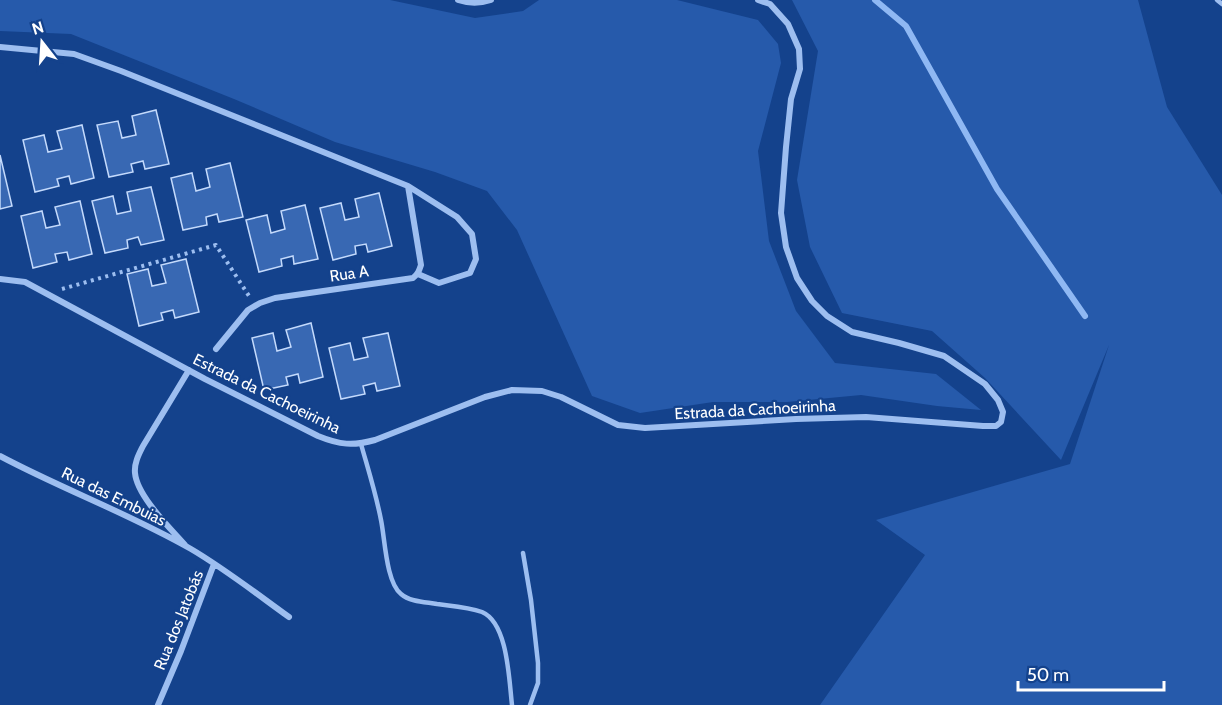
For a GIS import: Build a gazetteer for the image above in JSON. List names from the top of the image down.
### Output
{
  "streets": {
    "street": [
      "Rua A",
      "Estrada da Cachoeirinha",
      "Rua das Embuias",
      "Rua dos Jatobás"
    ]
  },
  "crossings": [
    ["Rua das Embuias", "Rua dos Jatobás"]
  ],
  "scale_bar": "50 m",
  "north": "top"
}
